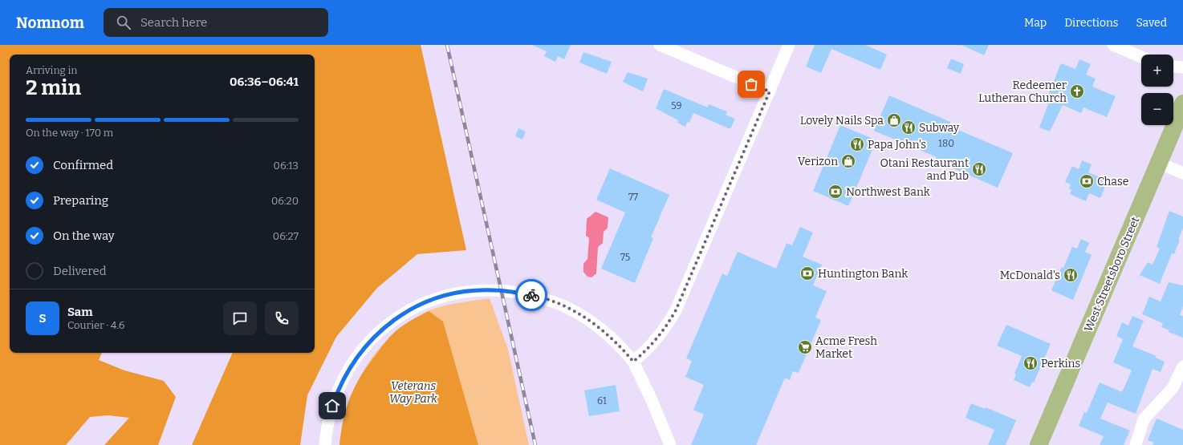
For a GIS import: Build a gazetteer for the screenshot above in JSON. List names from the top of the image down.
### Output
{
  "streets": {
    "main road": ["West Streetsboro Street"]
  },
  "parks": ["Veterans Way Park"],
  "places": {
    "church": ["Redeemer Lutheran Church"],
    "shop": ["Lovely Nails Spa", "Verizon"],
    "restaurant": [
      "Subway",
      "Papa John's",
      "Otani Restaurant and Pub",
      "McDonald's",
      "Perkins"
    ],
    "bank": ["Chase", "Northwest Bank", "Huntington Bank"],
    "supermarket": ["Acme Fresh Market"]
  },
  "house_numbers": [
    "59",
    "180",
    "77",
    "75",
    "61"
  ],
  "page": {
    "header": "Nomnom",
    "search": "Search here",
    "nav": ["Map", "Directions", "Saved"],
    "map_buttons": ["+", "−"],
    "heading": ["2 min", "Arriving in", "06:36–06:41"],
    "panel": ["Sam", "Courier · 4.6"],
    "bar": "On the way · 170 m",
    "list": [
      ["Confirmed", "06:13"],
      ["Preparing", "06:20"],
      ["On the way", "06:27"],
      "Delivered"
    ],
    "round": "S"
  }
}
